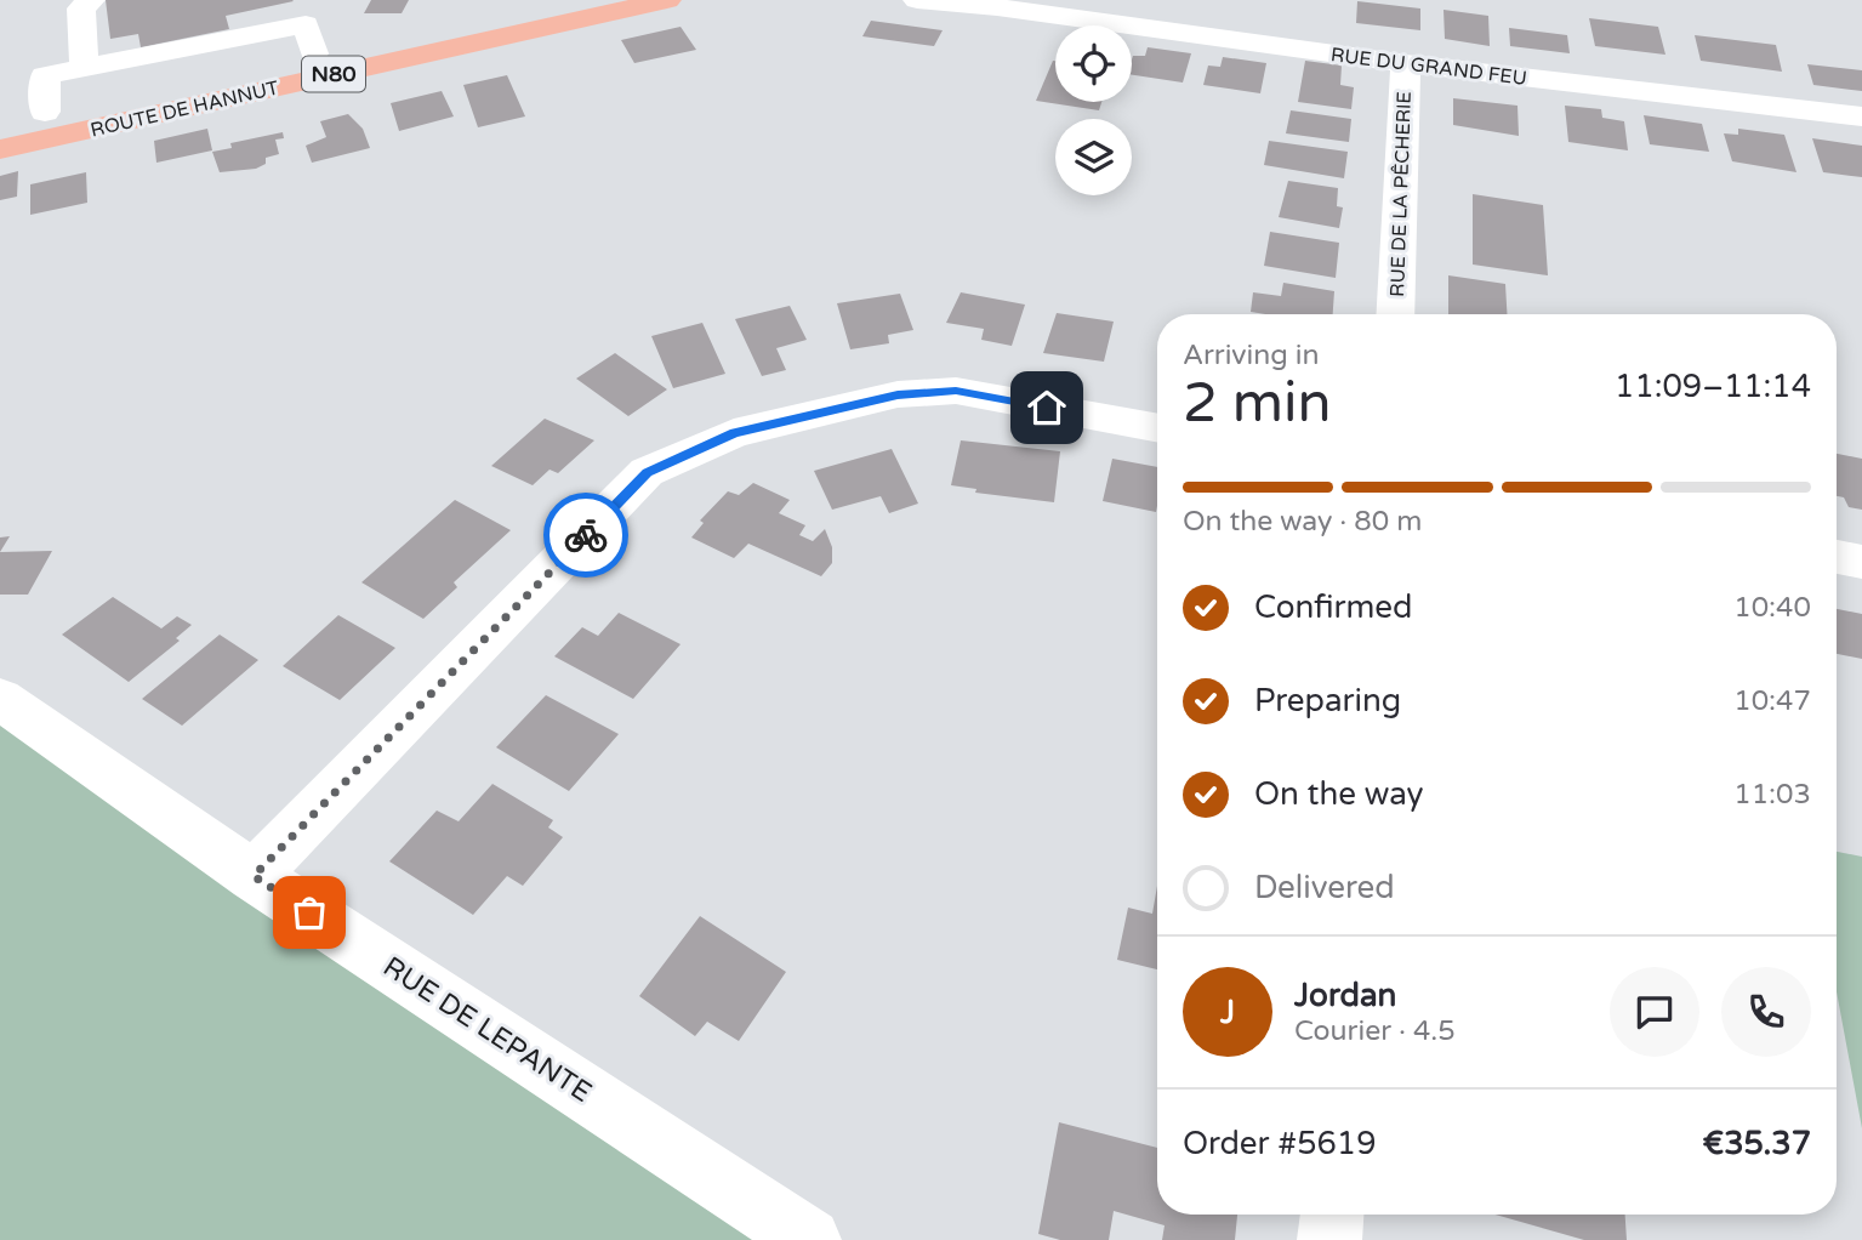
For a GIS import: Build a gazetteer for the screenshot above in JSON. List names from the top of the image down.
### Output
{
  "streets": {
    "main road": ["N80", "ROUTE DE HANNUT"],
    "street": ["RUE DU GRAND FEU", "RUE DE LA PÊCHERIE", "RUE DE LEPANTE"]
  },
  "crossings": [
    ["RUE DU GRAND FEU", "RUE DE LA PÊCHERIE"]
  ],
  "page": {
    "heading": ["2 min", "Arriving in", "11:09–11:14"],
    "panel": [
      "Jordan",
      "Courier · 4.5",
      "Order #5619",
      "€35.37"
    ],
    "bar": "On the way · 80 m",
    "list": [
      ["Confirmed", "10:40"],
      ["Preparing", "10:47"],
      ["On the way", "11:03"],
      "Delivered"
    ],
    "round": "J"
  }
}
